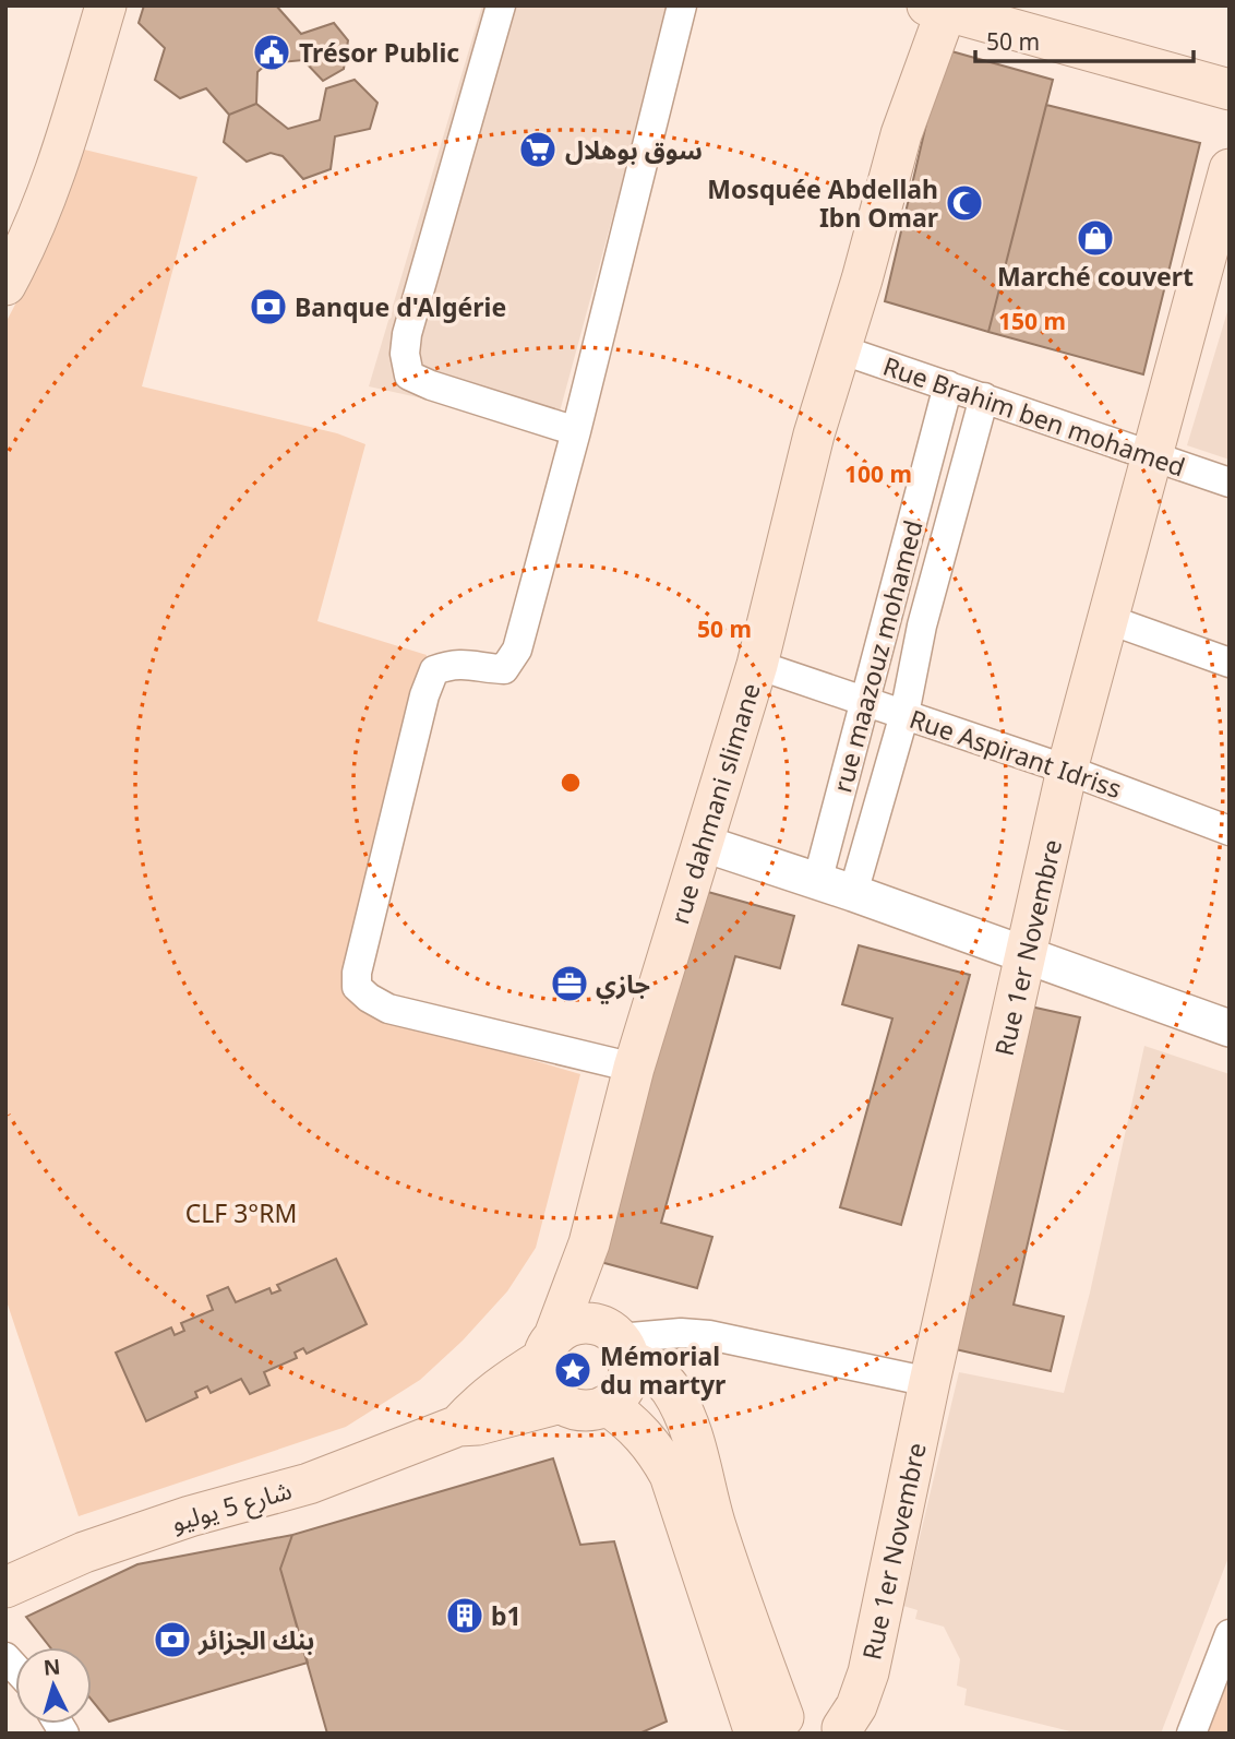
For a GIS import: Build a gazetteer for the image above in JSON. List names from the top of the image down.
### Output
{
  "streets": {
    "main road": ["rue dahmani slimane", "Rue 1er Novembre", "شارع 5 يوليو"],
    "street": ["Rue Brahim ben mohamed", "rue maazouz mohamed", "Rue Aspirant Idriss"]
  },
  "crossings": [
    ["Rue Brahim ben mohamed", "rue maazouz mohamed"],
    ["Rue Brahim ben mohamed", "rue dahmani slimane"],
    ["Rue Brahim ben mohamed", "Rue 1er Novembre"],
    ["rue maazouz mohamed", "Rue Aspirant Idriss"],
    ["Rue Aspirant Idriss", "rue dahmani slimane"],
    ["Rue Aspirant Idriss", "Rue 1er Novembre"],
    ["rue dahmani slimane", "شارع 5 يوليو"]
  ],
  "parks": ["CLF 3°RM"],
  "places": {
    "public building": ["Trésor Public"],
    "supermarket": ["سوق بوهلال"],
    "mosque": ["Mosquée Abdellah Ibn Omar"],
    "shop": ["Marché couvert"],
    "bank": ["Banque d'Algérie", "بنك الجزائر"],
    "office": ["جازي"],
    "place": ["Mémorial du martyr"],
    "building": ["b1"]
  },
  "scale_bar": "50 m",
  "north": "top",
  "rings": ["150 m", "100 m", "50 m"]
}
